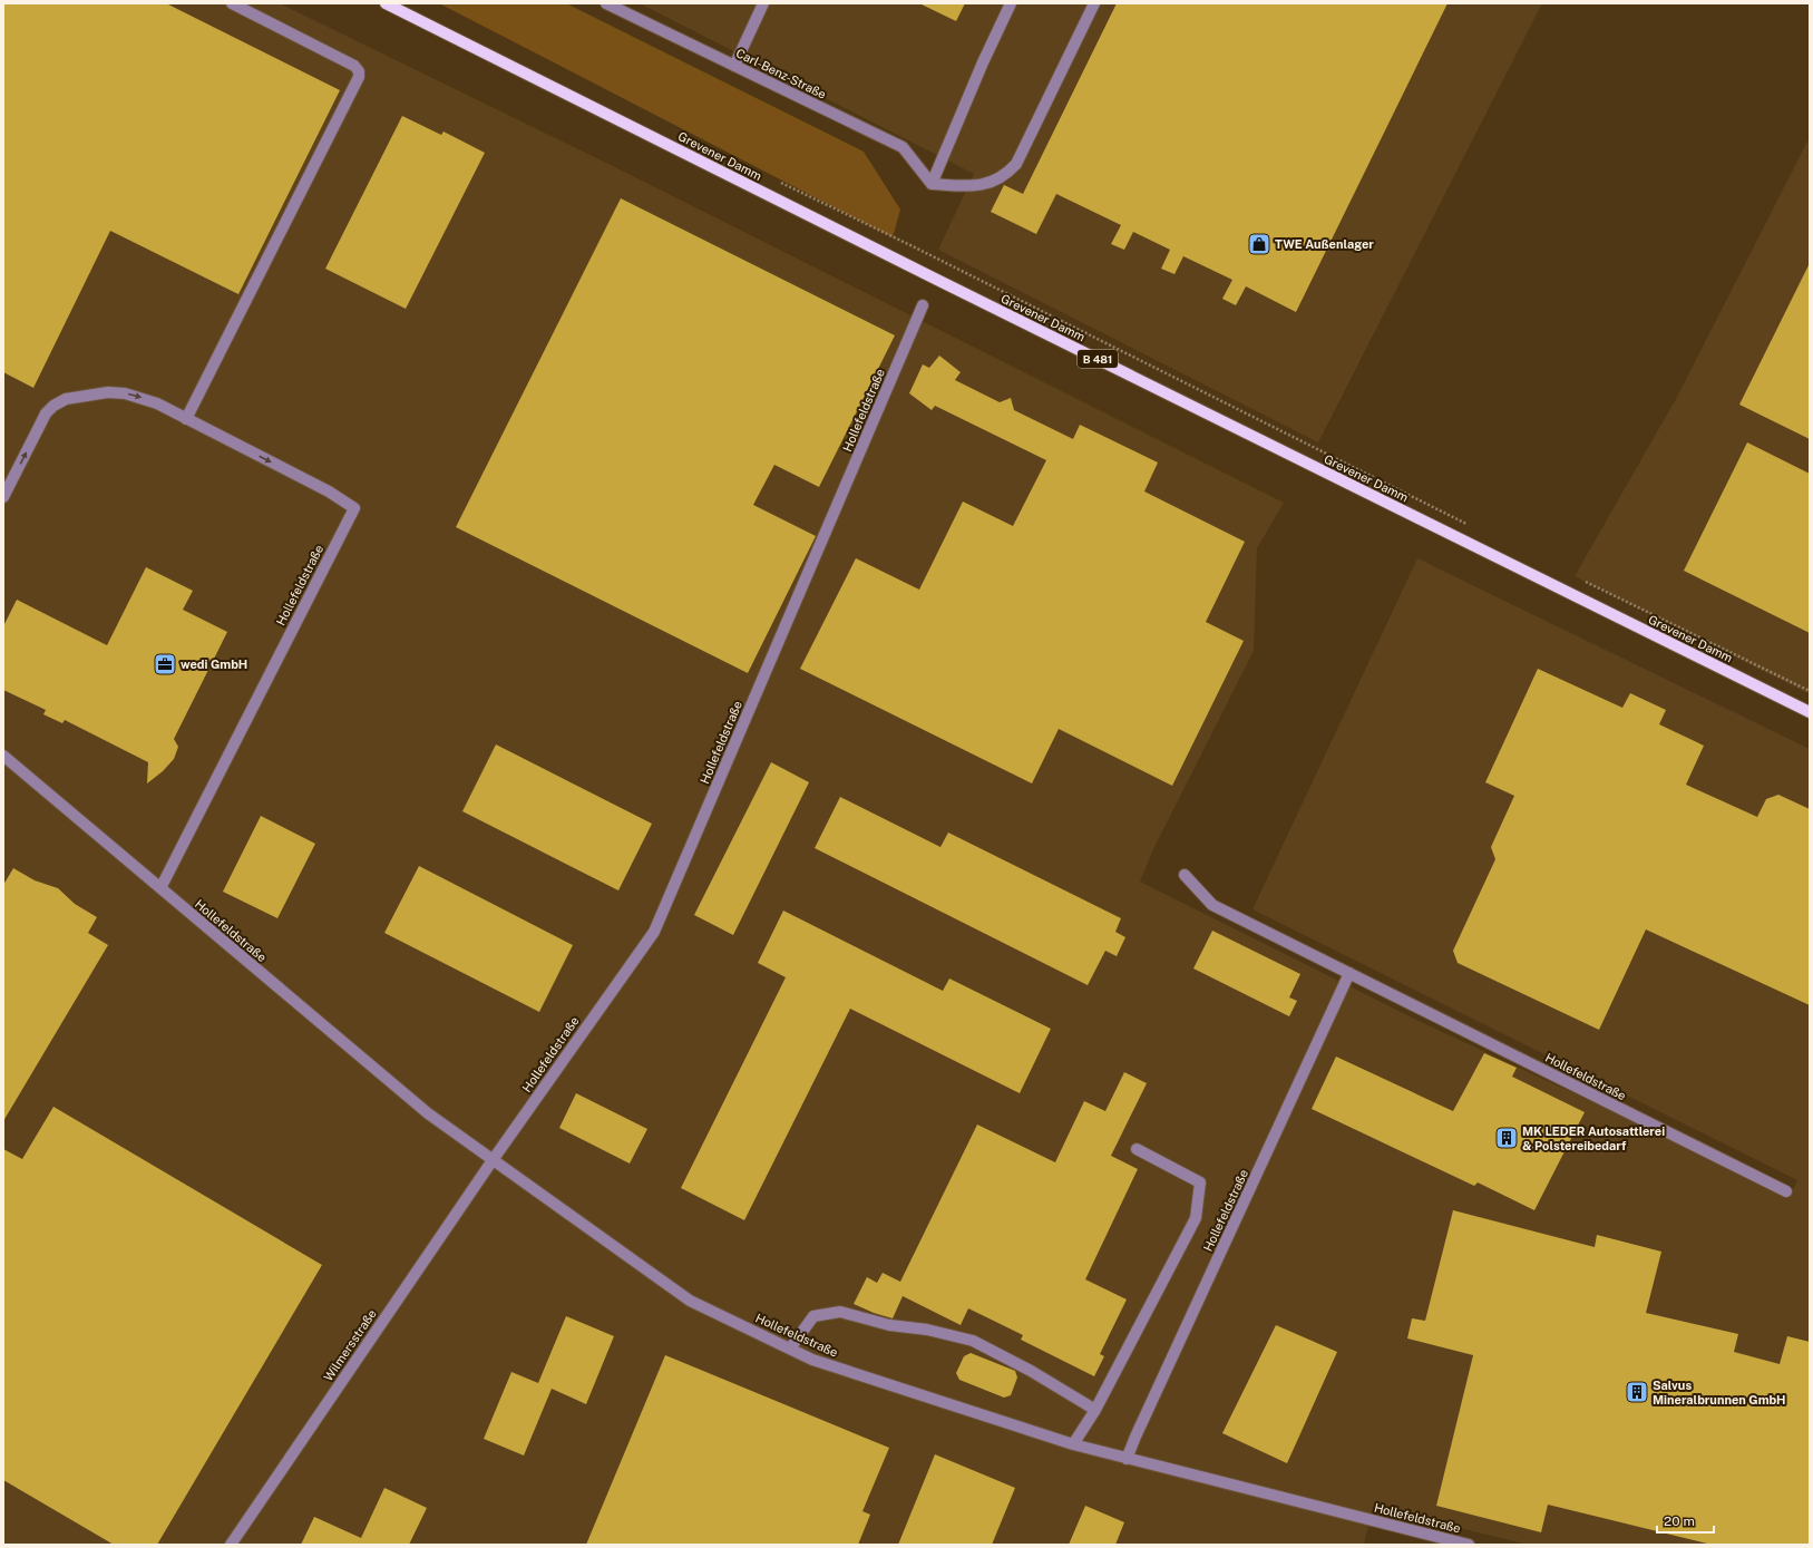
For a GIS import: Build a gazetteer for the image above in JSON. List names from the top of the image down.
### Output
{
  "streets": {
    "main road": ["Grevener Damm", "B 481"],
    "street": ["Carl-Benz-Straße", "Hollefeldstraße", "Wilmersstraße"]
  },
  "crossings": [
    ["Hollefeldstraße", "Wilmersstraße"]
  ],
  "places": {
    "shop": ["TWE Außenlager"],
    "office": ["wedi GmbH"],
    "building": ["MK LEDER Autosattlerei & Polstereibedarf", "Salvus Mineralbrunnen GmbH"]
  },
  "scale_bar": "20 m"
}
